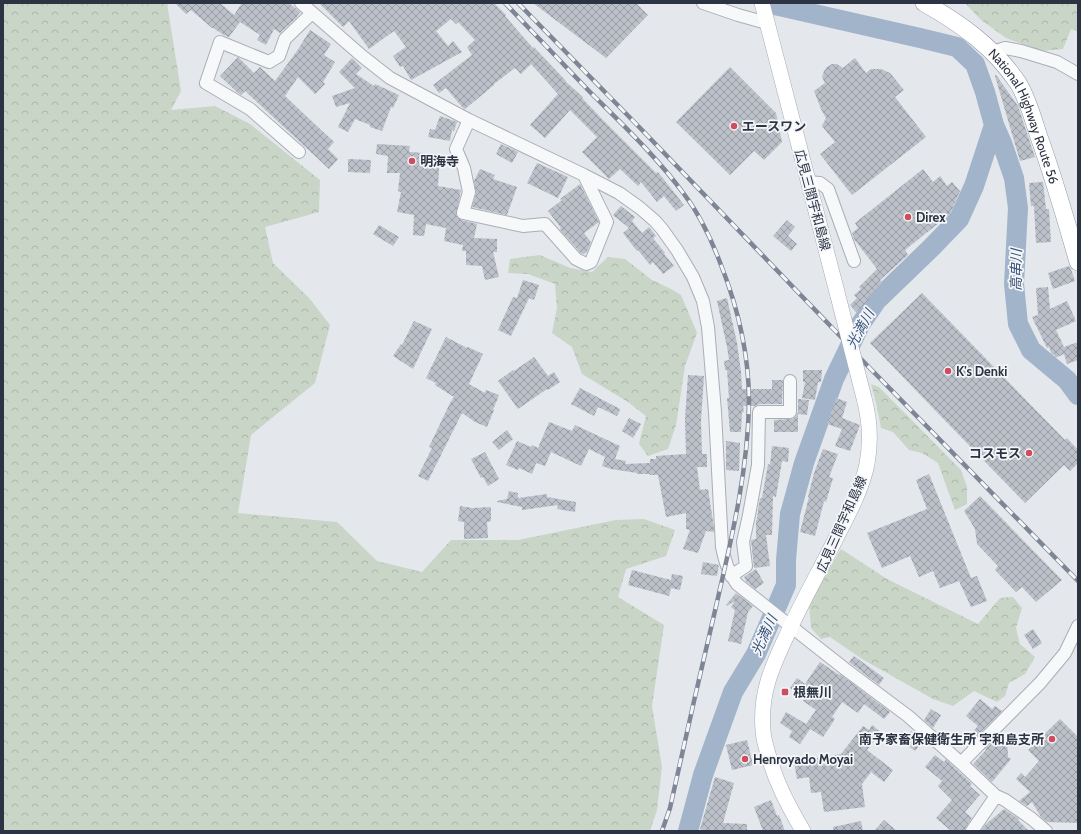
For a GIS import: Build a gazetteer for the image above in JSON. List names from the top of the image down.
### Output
{
  "streets": {
    "highway": ["National Highway Route 56"],
    "main road": ["広見三間宇和島線"]
  },
  "water": ["高串川", "光満川"],
  "places": {
    "other": [
      "エースワン",
      "明海寺",
      "Direx",
      "K's Denki",
      "コスモス",
      "南予家畜保健衛生所 宇和島支所",
      "Henroyado Moyai"
    ],
    "transit": ["根無川"]
  }
}
